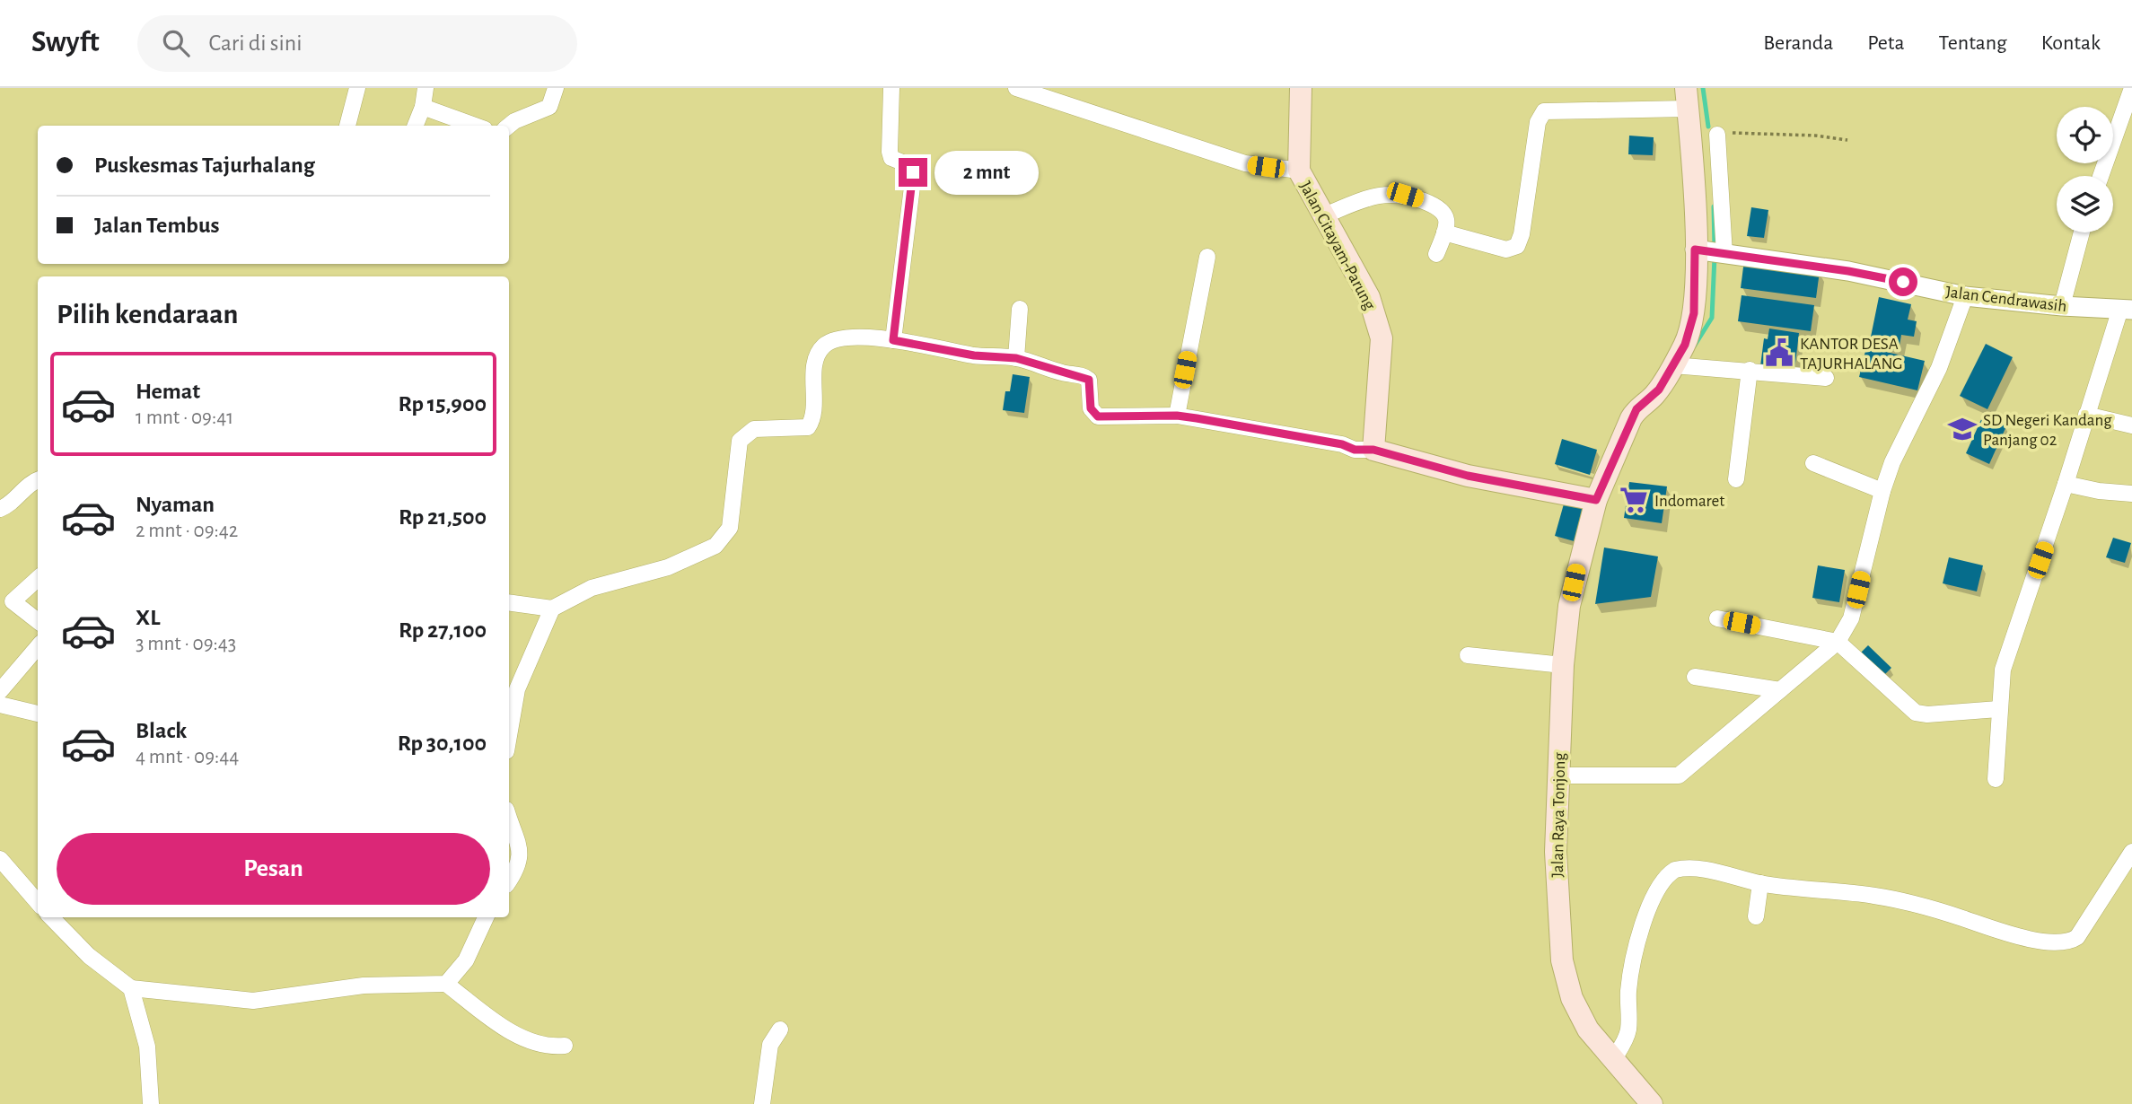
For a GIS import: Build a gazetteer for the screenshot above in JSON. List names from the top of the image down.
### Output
{
  "streets": {
    "main road": ["Jalan Citayam-Parung", "Jalan Raya Tonjong"],
    "street": ["Jalan Cendrawasih"]
  },
  "places": {
    "public building": ["KANTOR DESA TAJURHALANG"],
    "school or university": ["SD Negeri Kandang Panjang 02"],
    "supermarket": ["Indomaret"]
  },
  "page": {
    "header": "Swyft",
    "search": "Cari di sini",
    "nav": [
      "Beranda",
      "Peta",
      "Tentang",
      "Kontak"
    ],
    "banner": ["Puskesmas Tajurhalang", "Jalan Tembus"],
    "bubble": "2 mnt",
    "heading": "Pilih kendaraan",
    "list": [
      {
        "name": "Hemat",
        "note": "1 mnt · 09:41",
        "value": "Rp 15,900"
      },
      {
        "name": "Nyaman",
        "note": "2 mnt · 09:42",
        "value": "Rp 21,500"
      },
      {
        "name": "XL",
        "note": "3 mnt · 09:43",
        "value": "Rp 27,100"
      },
      {
        "name": "Black",
        "note": "4 mnt · 09:44",
        "value": "Rp 30,100"
      }
    ],
    "buttons": "Pesan"
  }
}
